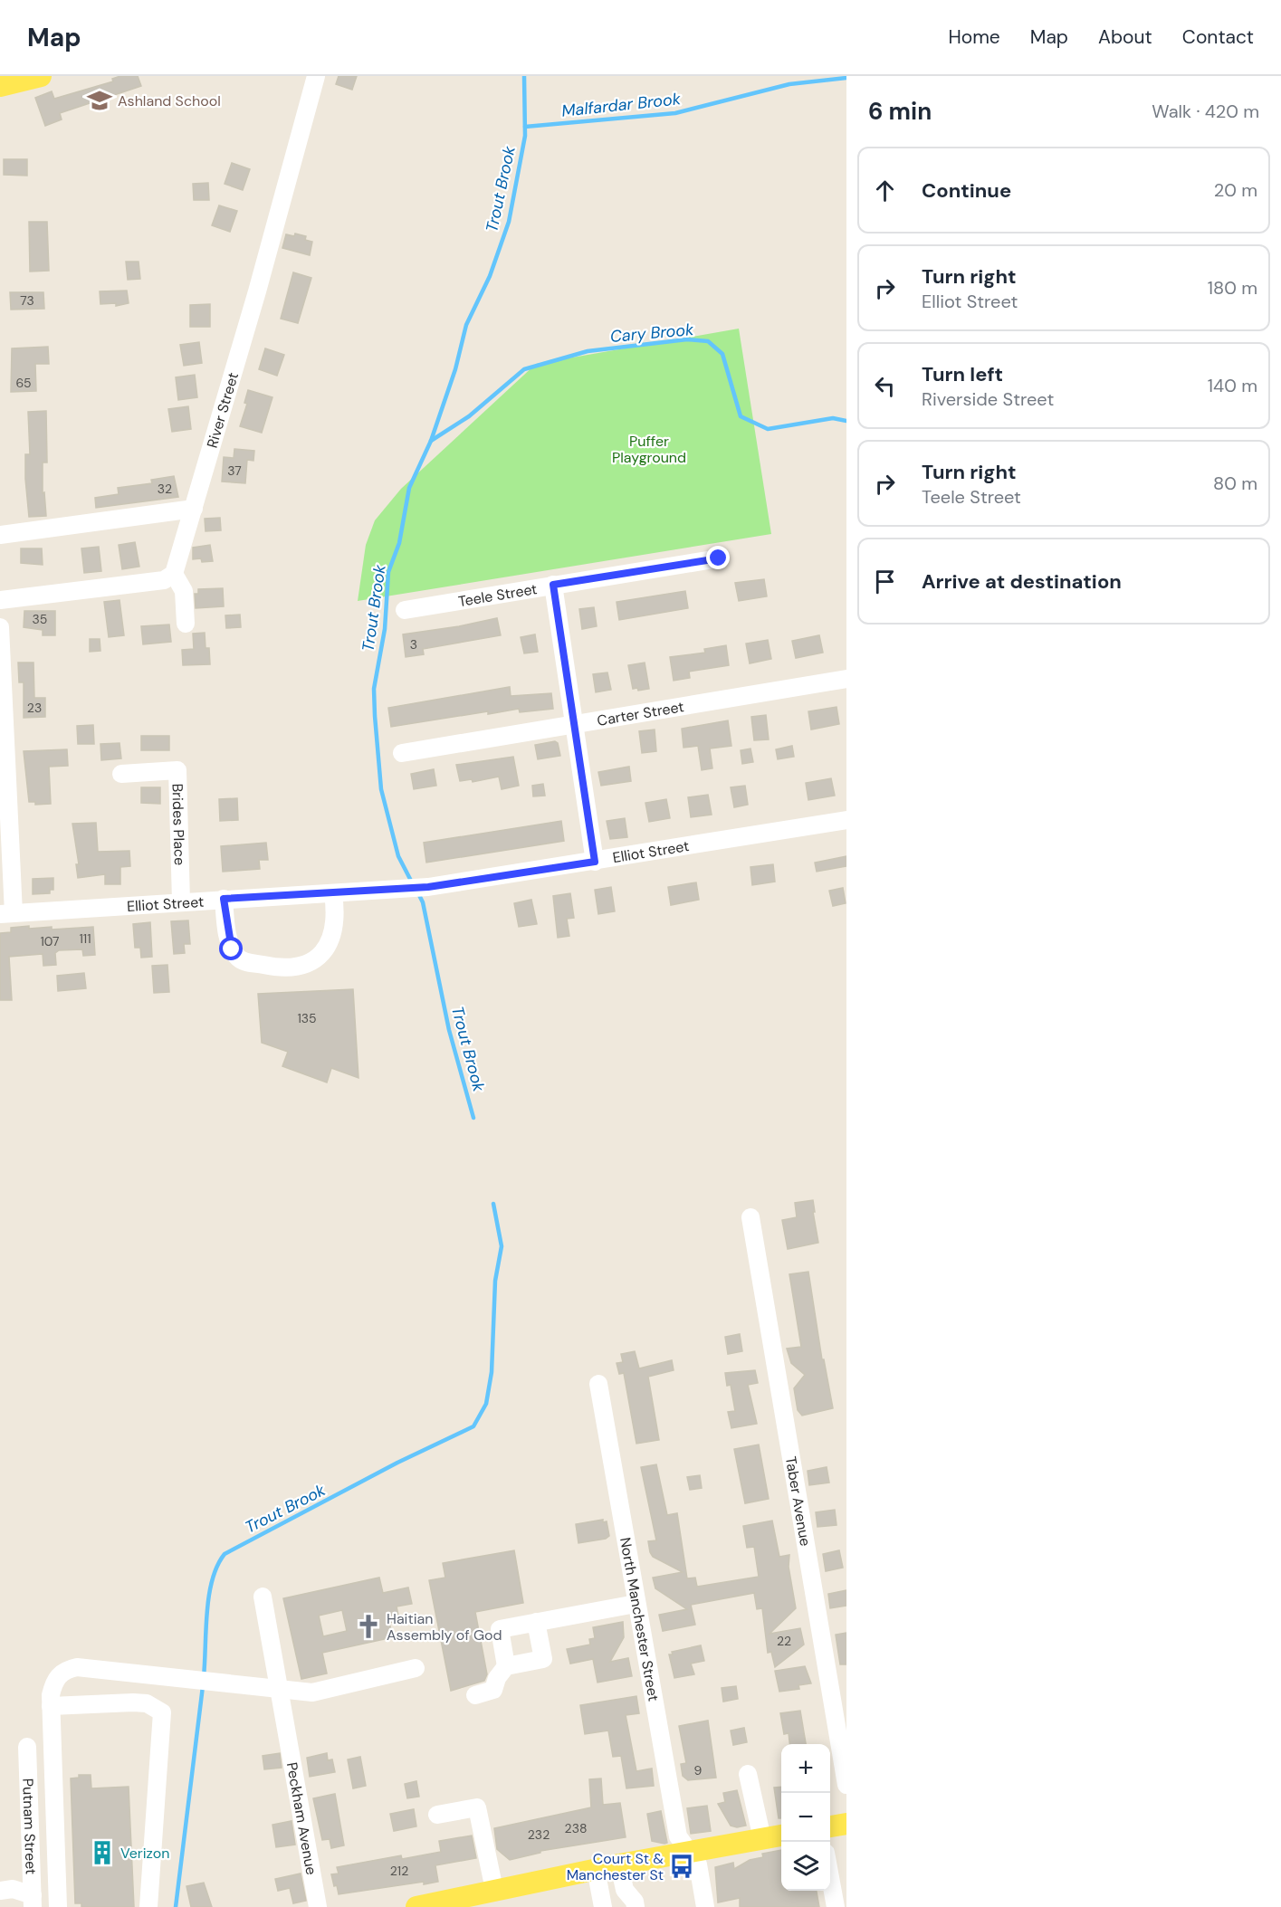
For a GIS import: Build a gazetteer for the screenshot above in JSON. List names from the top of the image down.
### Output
{
  "streets": {
    "street": [
      "River Street",
      "Teele Street",
      "Carter Street",
      "Brides Place",
      "Elliot Street",
      "Taber Avenue",
      "North Manchester Street",
      "Peckham Avenue",
      "Putnam Street"
    ]
  },
  "crossings": [
    ["Brides Place", "Elliot Street"]
  ],
  "water": ["Malfardar Brook", "Trout Brook", "Cary Brook"],
  "parks": ["Puffer Playground"],
  "places": {
    "school or university": ["Ashland School"],
    "church": ["Haitian Assembly of God"],
    "building": ["Verizon"],
    "bus stop": ["Court St & Manchester St"]
  },
  "house_numbers": [
    "73",
    "65",
    "37",
    "32",
    "35",
    "3",
    "23",
    "111",
    "107",
    "135",
    "22",
    "9",
    "238",
    "232",
    "212"
  ],
  "page": {
    "header": "Map",
    "nav": [
      "Home",
      "Map",
      "About",
      "Contact"
    ],
    "heading": ["6 min", "Walk · 420 m"],
    "list": [
      ["Continue", "20 m"],
      ["Turn right", "Elliot Street", "180 m"],
      ["Turn left", "Riverside Street", "140 m"],
      ["Turn right", "Teele Street", "80 m"],
      "Arrive at destination"
    ],
    "map_buttons": ["+", "−"]
  }
}
